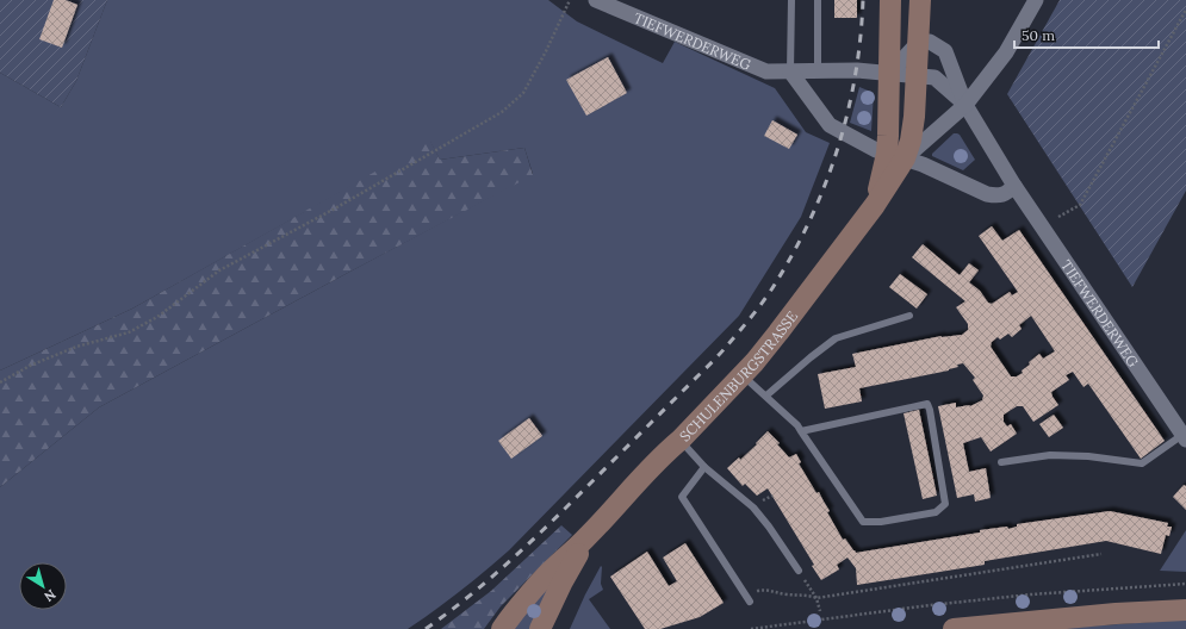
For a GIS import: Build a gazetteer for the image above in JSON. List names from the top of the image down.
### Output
{
  "streets": {
    "street": ["TIEFWERDERWEG", "SCHULENBURGSTRASSE"]
  },
  "crossings": [
    ["TIEFWERDERWEG", "SCHULENBURGSTRASSE"]
  ],
  "scale_bar": "50 m",
  "north": "bottom right"
}
